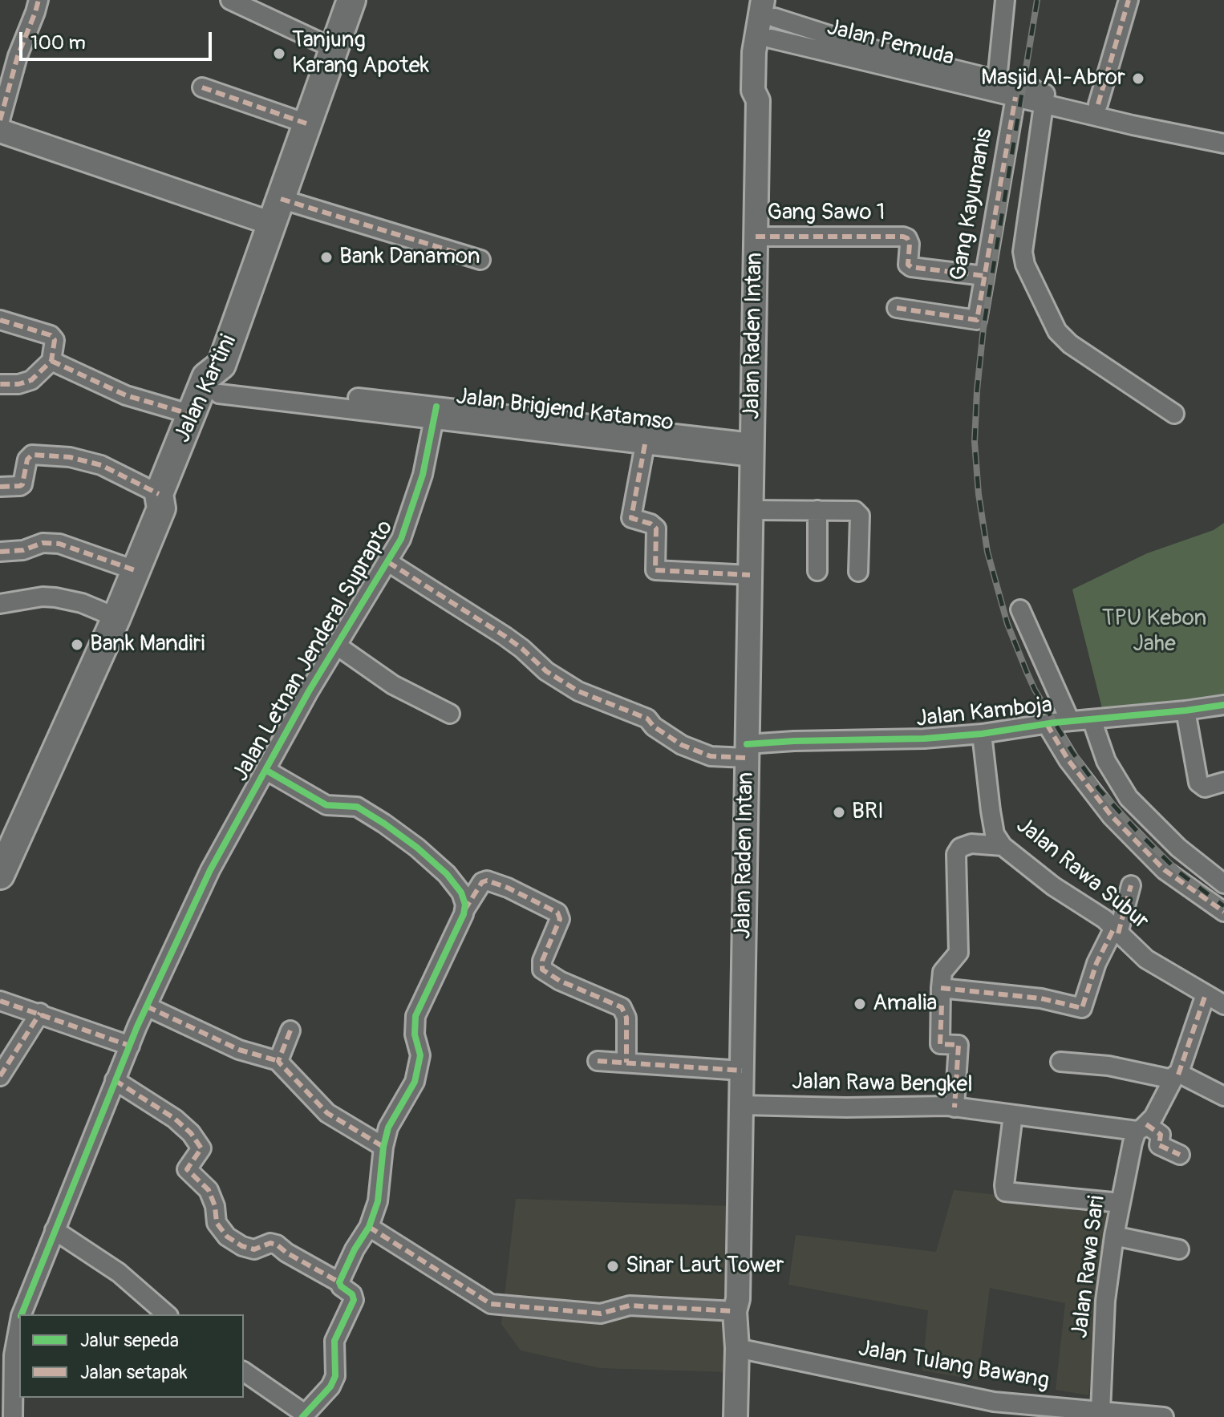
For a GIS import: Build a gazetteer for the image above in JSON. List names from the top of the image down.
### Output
{
  "streets": {
    "highway": ["Jalan Kartini"],
    "main road": ["Jalan Raden Intan"],
    "street": [
      "Jalan Pemuda",
      "Gang Kayumanis",
      "Gang Sawo 1",
      "Jalan Brigjend Katamso",
      "Jalan Letnan Jenderal Suprapto",
      "Jalan Kamboja",
      "Jalan Rawa Subur",
      "Jalan Rawa Bengkel",
      "Jalan Rawa Sari",
      "Jalan Tulang Bawang"
    ]
  },
  "crossings": [
    ["Jalan Pemuda", "Gang Kayumanis"],
    ["Jalan Pemuda", "Jalan Raden Intan"],
    ["Gang Kayumanis", "Gang Sawo 1"],
    ["Gang Sawo 1", "Jalan Raden Intan"],
    ["Jalan Raden Intan", "Jalan Brigjend Katamso"],
    ["Jalan Raden Intan", "Jalan Kamboja"],
    ["Jalan Raden Intan", "Jalan Rawa Bengkel"],
    ["Jalan Raden Intan", "Jalan Tulang Bawang"],
    ["Jalan Kartini", "Jalan Brigjend Katamso"],
    ["Jalan Brigjend Katamso", "Jalan Letnan Jenderal Suprapto"],
    ["Jalan Letnan Jenderal Suprapto", "Jalan Kamboja"],
    ["Jalan Kamboja", "Jalan Rawa Subur"],
    ["Jalan Rawa Bengkel", "Jalan Rawa Sari"],
    ["Jalan Rawa Sari", "Jalan Tulang Bawang"]
  ],
  "parks": ["TPU Kebon Jahe"],
  "places": [
    "Tanjung Karang Apotek",
    "Masjid Al-Abror",
    "Bank Danamon",
    "Bank Mandiri",
    "BRI",
    "Amalia",
    "Sinar Laut Tower"
  ],
  "legend": ["Jalur sepeda", "Jalan setapak"],
  "scale_bar": "100 m"
}
